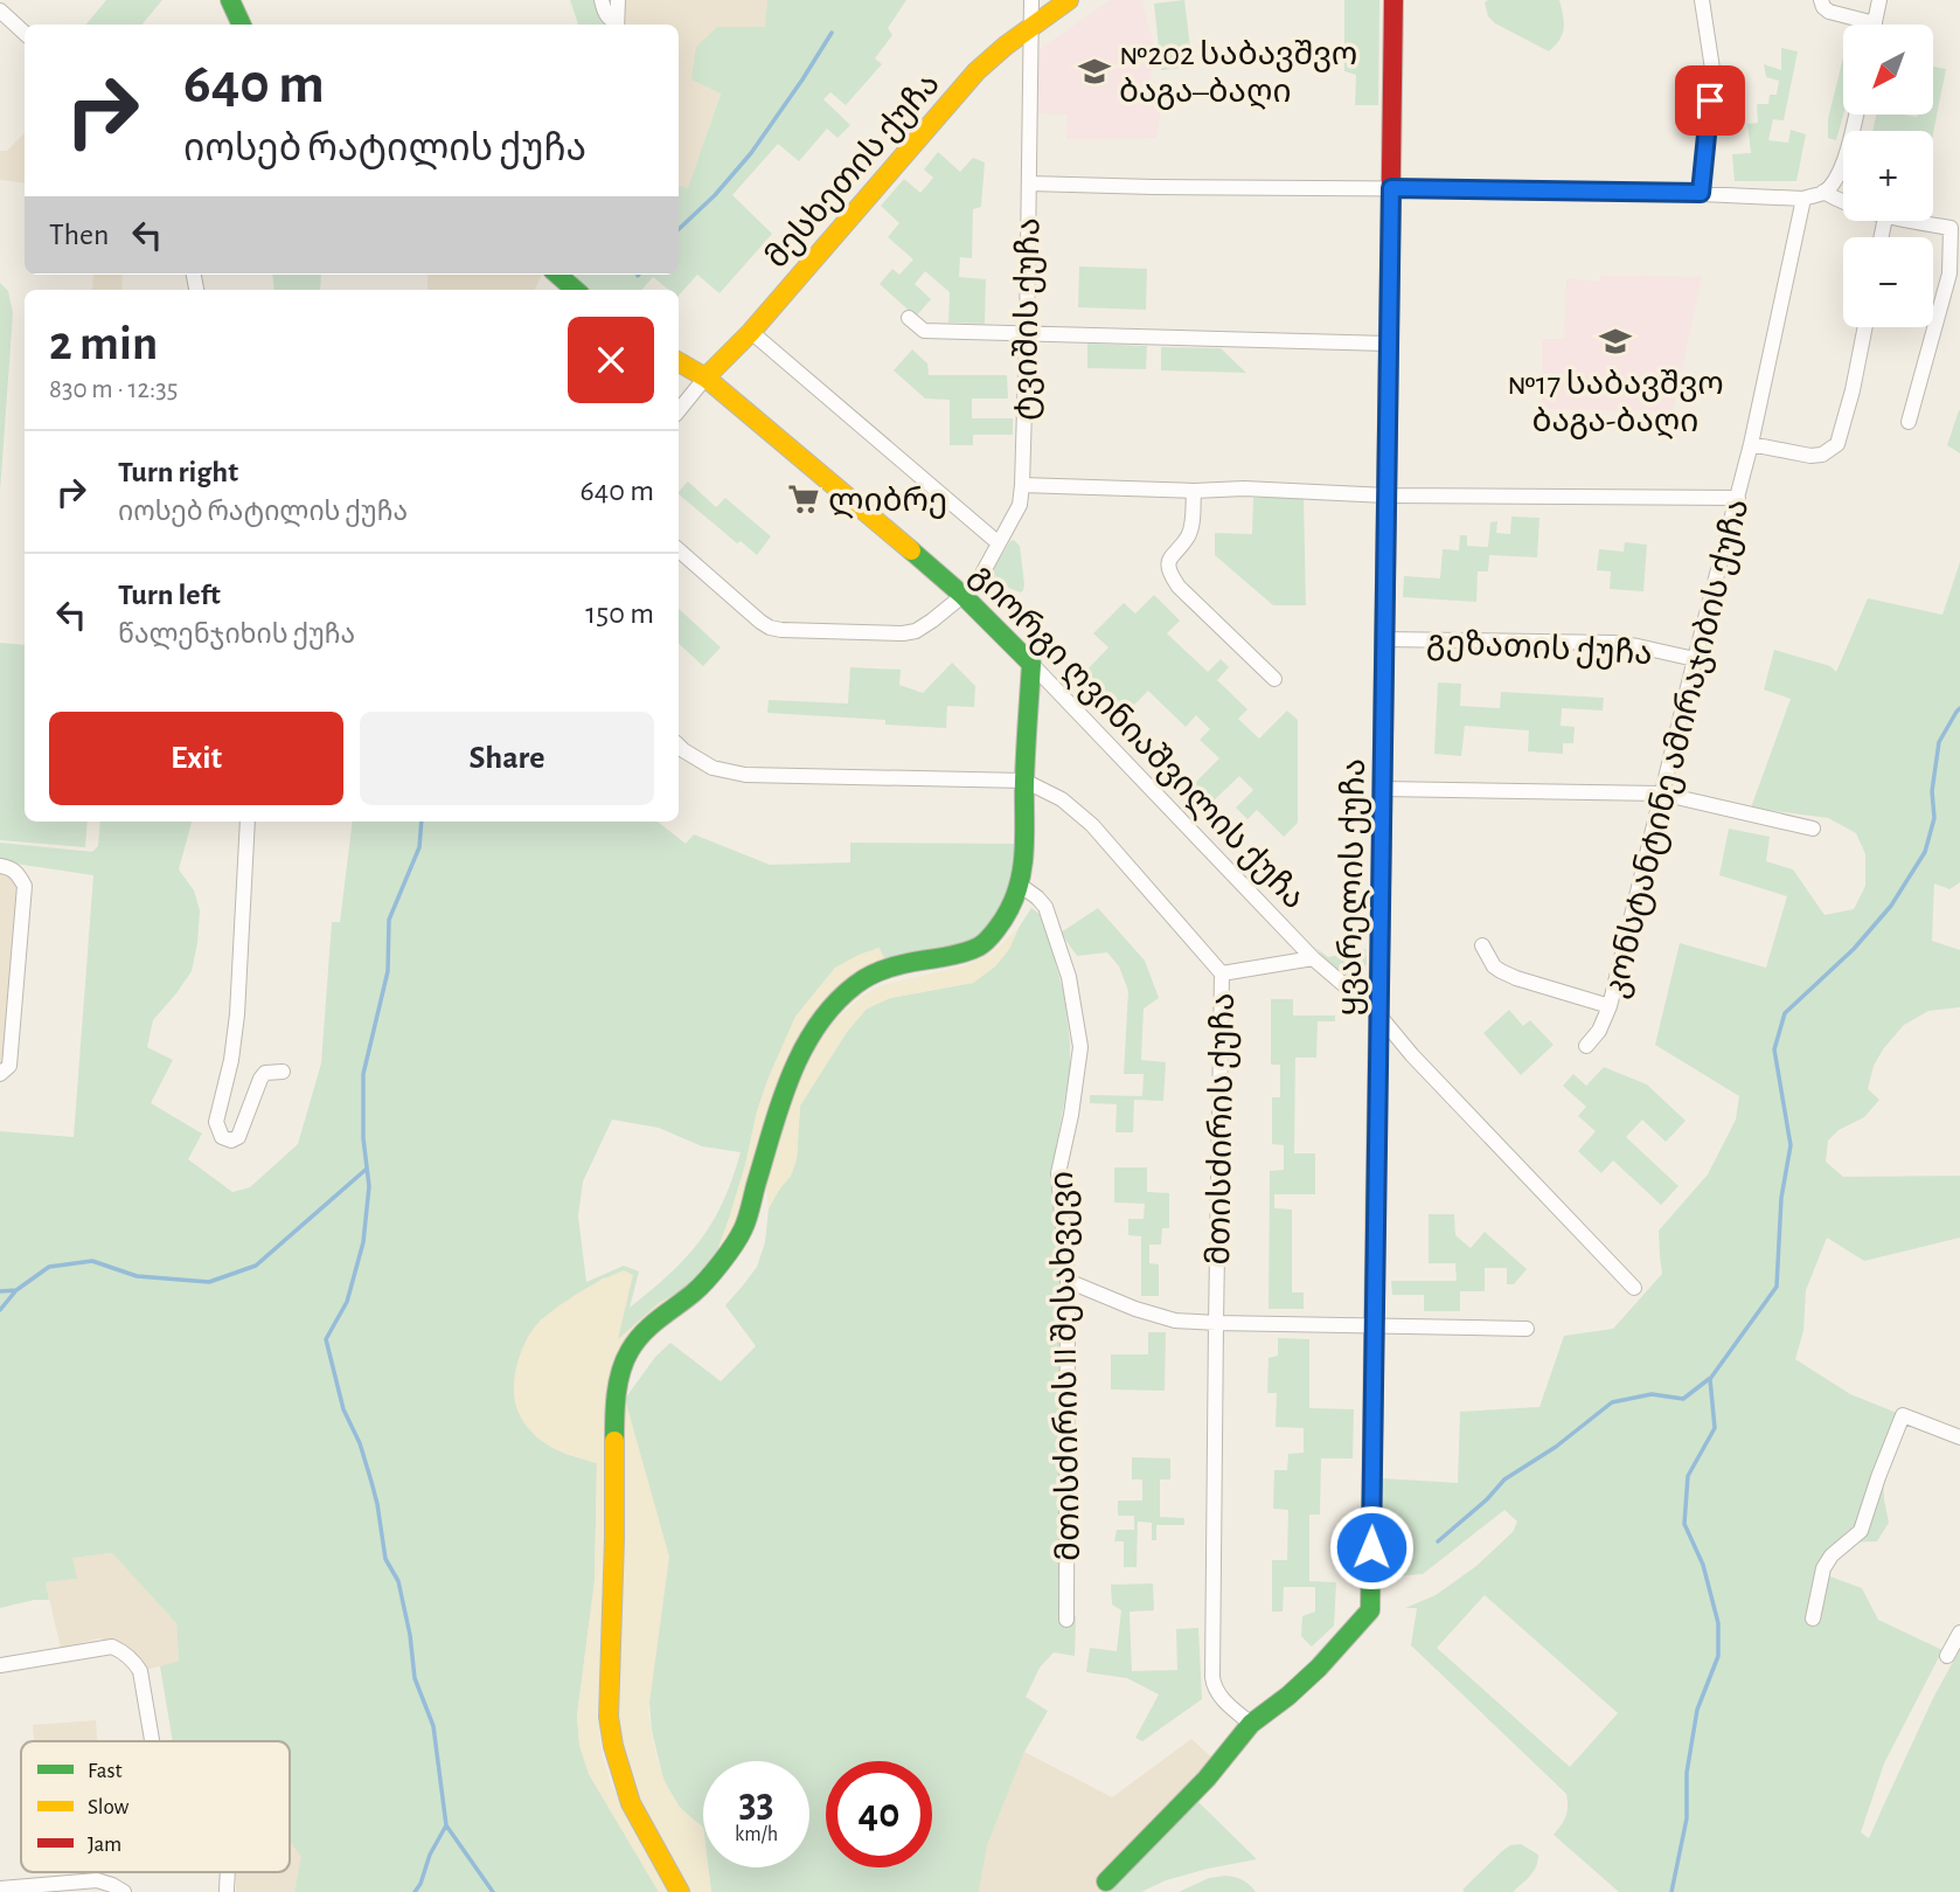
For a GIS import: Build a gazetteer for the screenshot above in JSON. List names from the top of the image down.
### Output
{
  "streets": {
    "street": [
      "მესხეთის ქუჩა",
      "ტვიშის ქუჩა",
      "გეზათის ქუჩა",
      "გიორგი ღვინიაშვილის ქუჩა",
      "კონსტანტინე ამირაჯიბის ქუჩა",
      "ყვარელის ქუჩა",
      "მთისძირის ქუჩა",
      "მთისძირის II შესახვევი"
    ]
  },
  "crossings": [
    ["მესხეთის ქუჩა", "ტვიშის ქუჩა"],
    ["მესხეთის ქუჩა", "გიორგი ღვინიაშვილის ქუჩა"],
    ["ტვიშის ქუჩა", "გიორგი ღვინიაშვილის ქუჩა"],
    ["გეზათის ქუჩა", "კონსტანტინე ამირაჯიბის ქუჩა"],
    ["გეზათის ქუჩა", "ყვარელის ქუჩა"],
    ["გიორგი ღვინიაშვილის ქუჩა", "ყვარელის ქუჩა"],
    ["ყვარელის ქუჩა", "მთისძირის ქუჩა"]
  ],
  "places": {
    "school or university": ["№202 საბავშვო ბაგა–ბაღი", "№17 საბავშვო ბაგა-ბაღი"],
    "supermarket": ["ლიბრე"]
  },
  "legend": ["Fast", "Slow", "Jam"],
  "north": "bottom left",
  "page": {
    "map_buttons": ["+", "−"],
    "turn": ["640 m", "იოსებ რატილის ქუჩა"],
    "then": "Then",
    "heading": ["2 min", "830 m · 12:35"],
    "list": [
      {
        "name": "Turn right",
        "note": "იოსებ რატილის ქუჩა",
        "value": "640 m"
      },
      {
        "name": "Turn left",
        "note": "წალენჯიხის ქუჩა",
        "value": "150 m"
      }
    ],
    "buttons": ["Exit", "Share"],
    "speed": "33 km/h",
    "limit": "40"
  }
}
